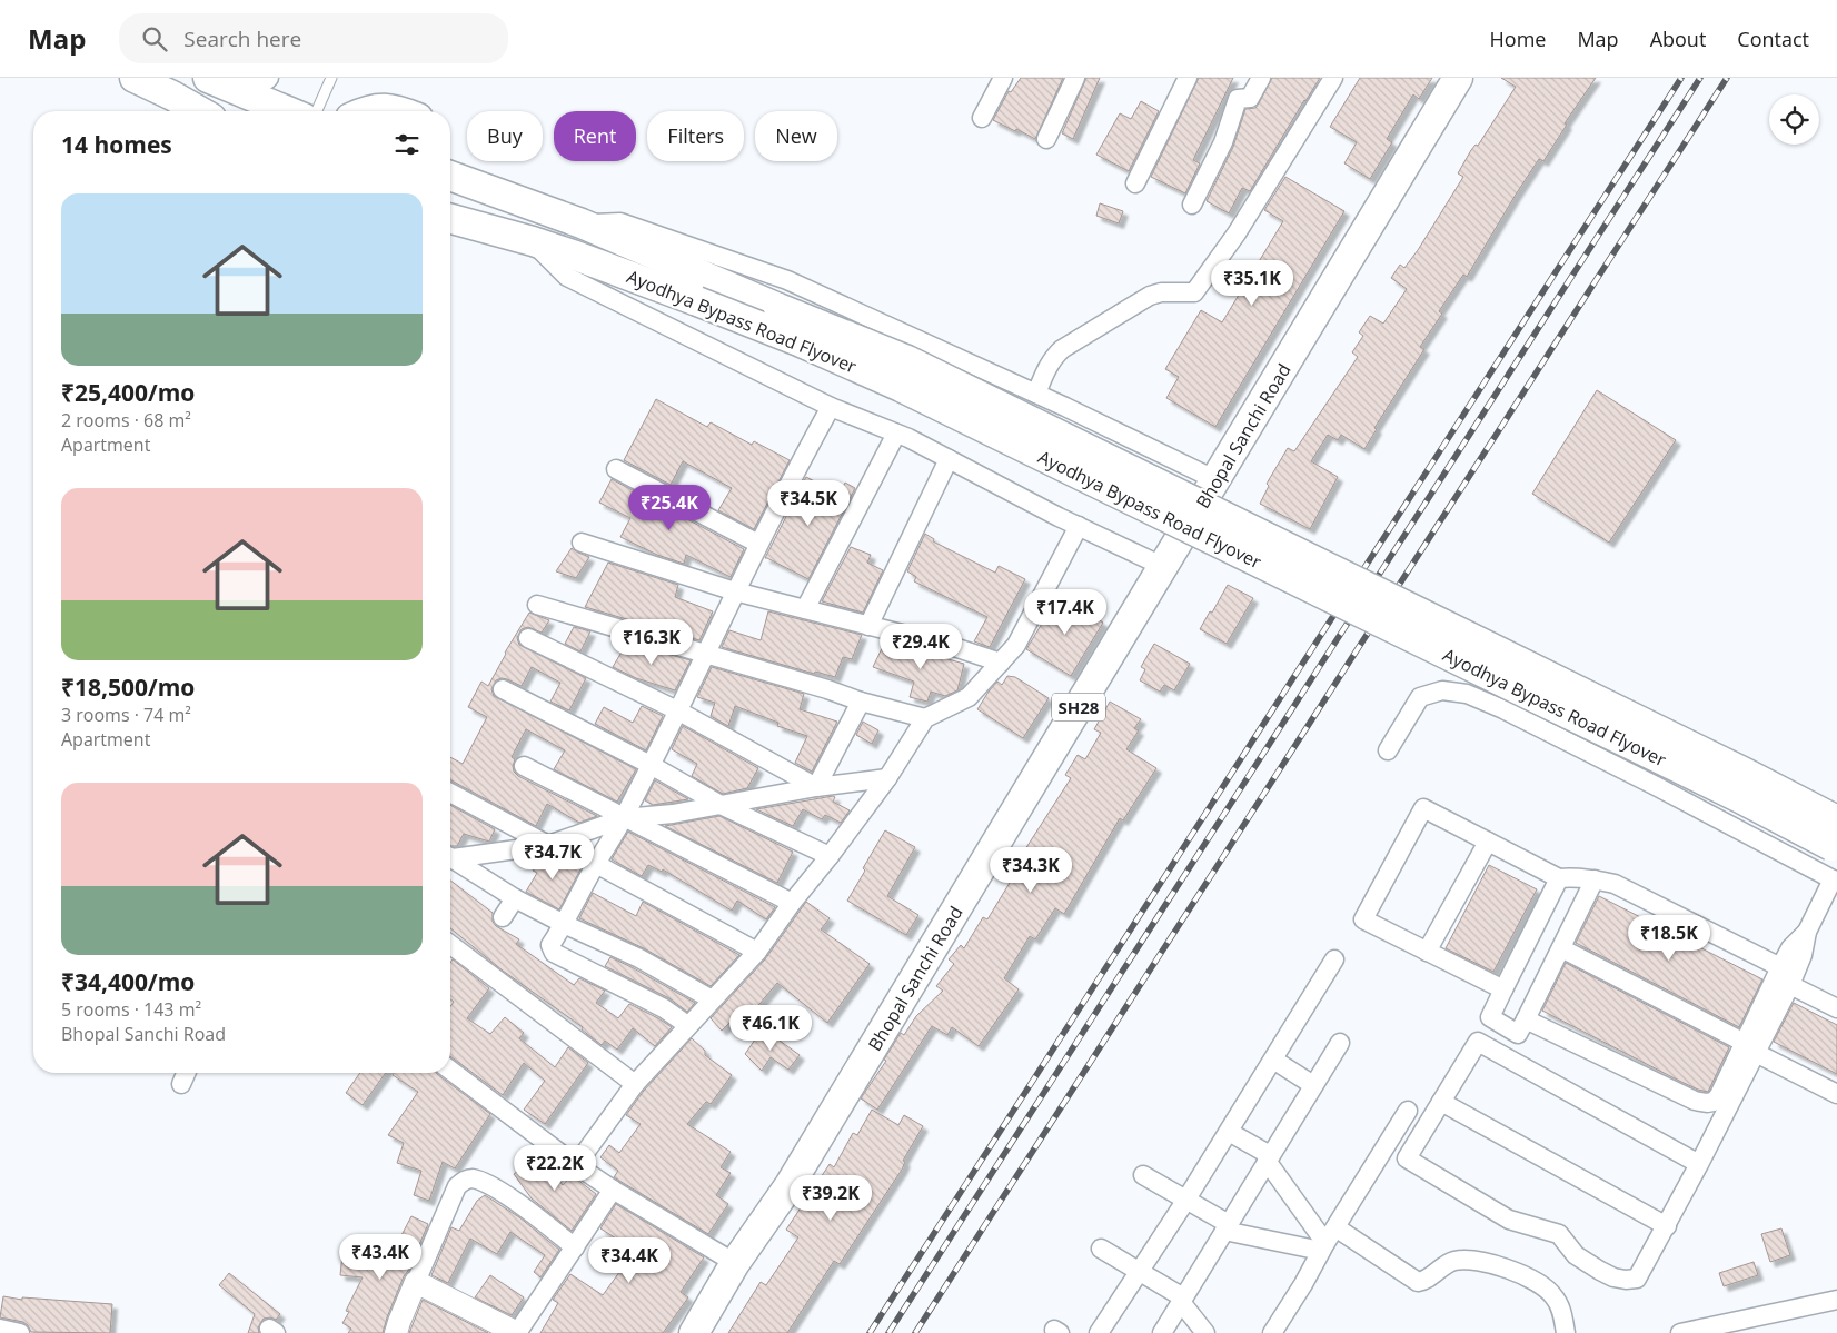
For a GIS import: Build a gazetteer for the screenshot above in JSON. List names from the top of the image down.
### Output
{
  "streets": {
    "main road": ["Ayodhya Bypass Road Flyover", "Bhopal Sanchi Road", "SH28"]
  },
  "page": {
    "header": "Map",
    "search": "Search here",
    "nav": [
      "Home",
      "Map",
      "About",
      "Contact"
    ],
    "chip": [
      "Buy",
      "Rent",
      "Filters",
      "New"
    ],
    "heading": "14 homes",
    "list": [
      {
        "name": "₹25,400/mo",
        "note": "2 rooms · 68 m² · Apartment"
      },
      {
        "name": "₹18,500/mo",
        "note": "3 rooms · 74 m² · Apartment"
      },
      {
        "name": "₹34,400/mo",
        "note": "5 rooms · 143 m² · Bhopal Sanchi Road"
      }
    ],
    "price": [
      "₹35.1K",
      "₹34.5K",
      "₹25.4K",
      "₹17.4K",
      "₹16.3K",
      "₹29.4K",
      "₹34.7K",
      "₹34.3K",
      "₹18.5K",
      "₹46.1K",
      "₹22.2K",
      "₹39.2K",
      "₹43.4K",
      "₹34.4K"
    ]
  }
}
